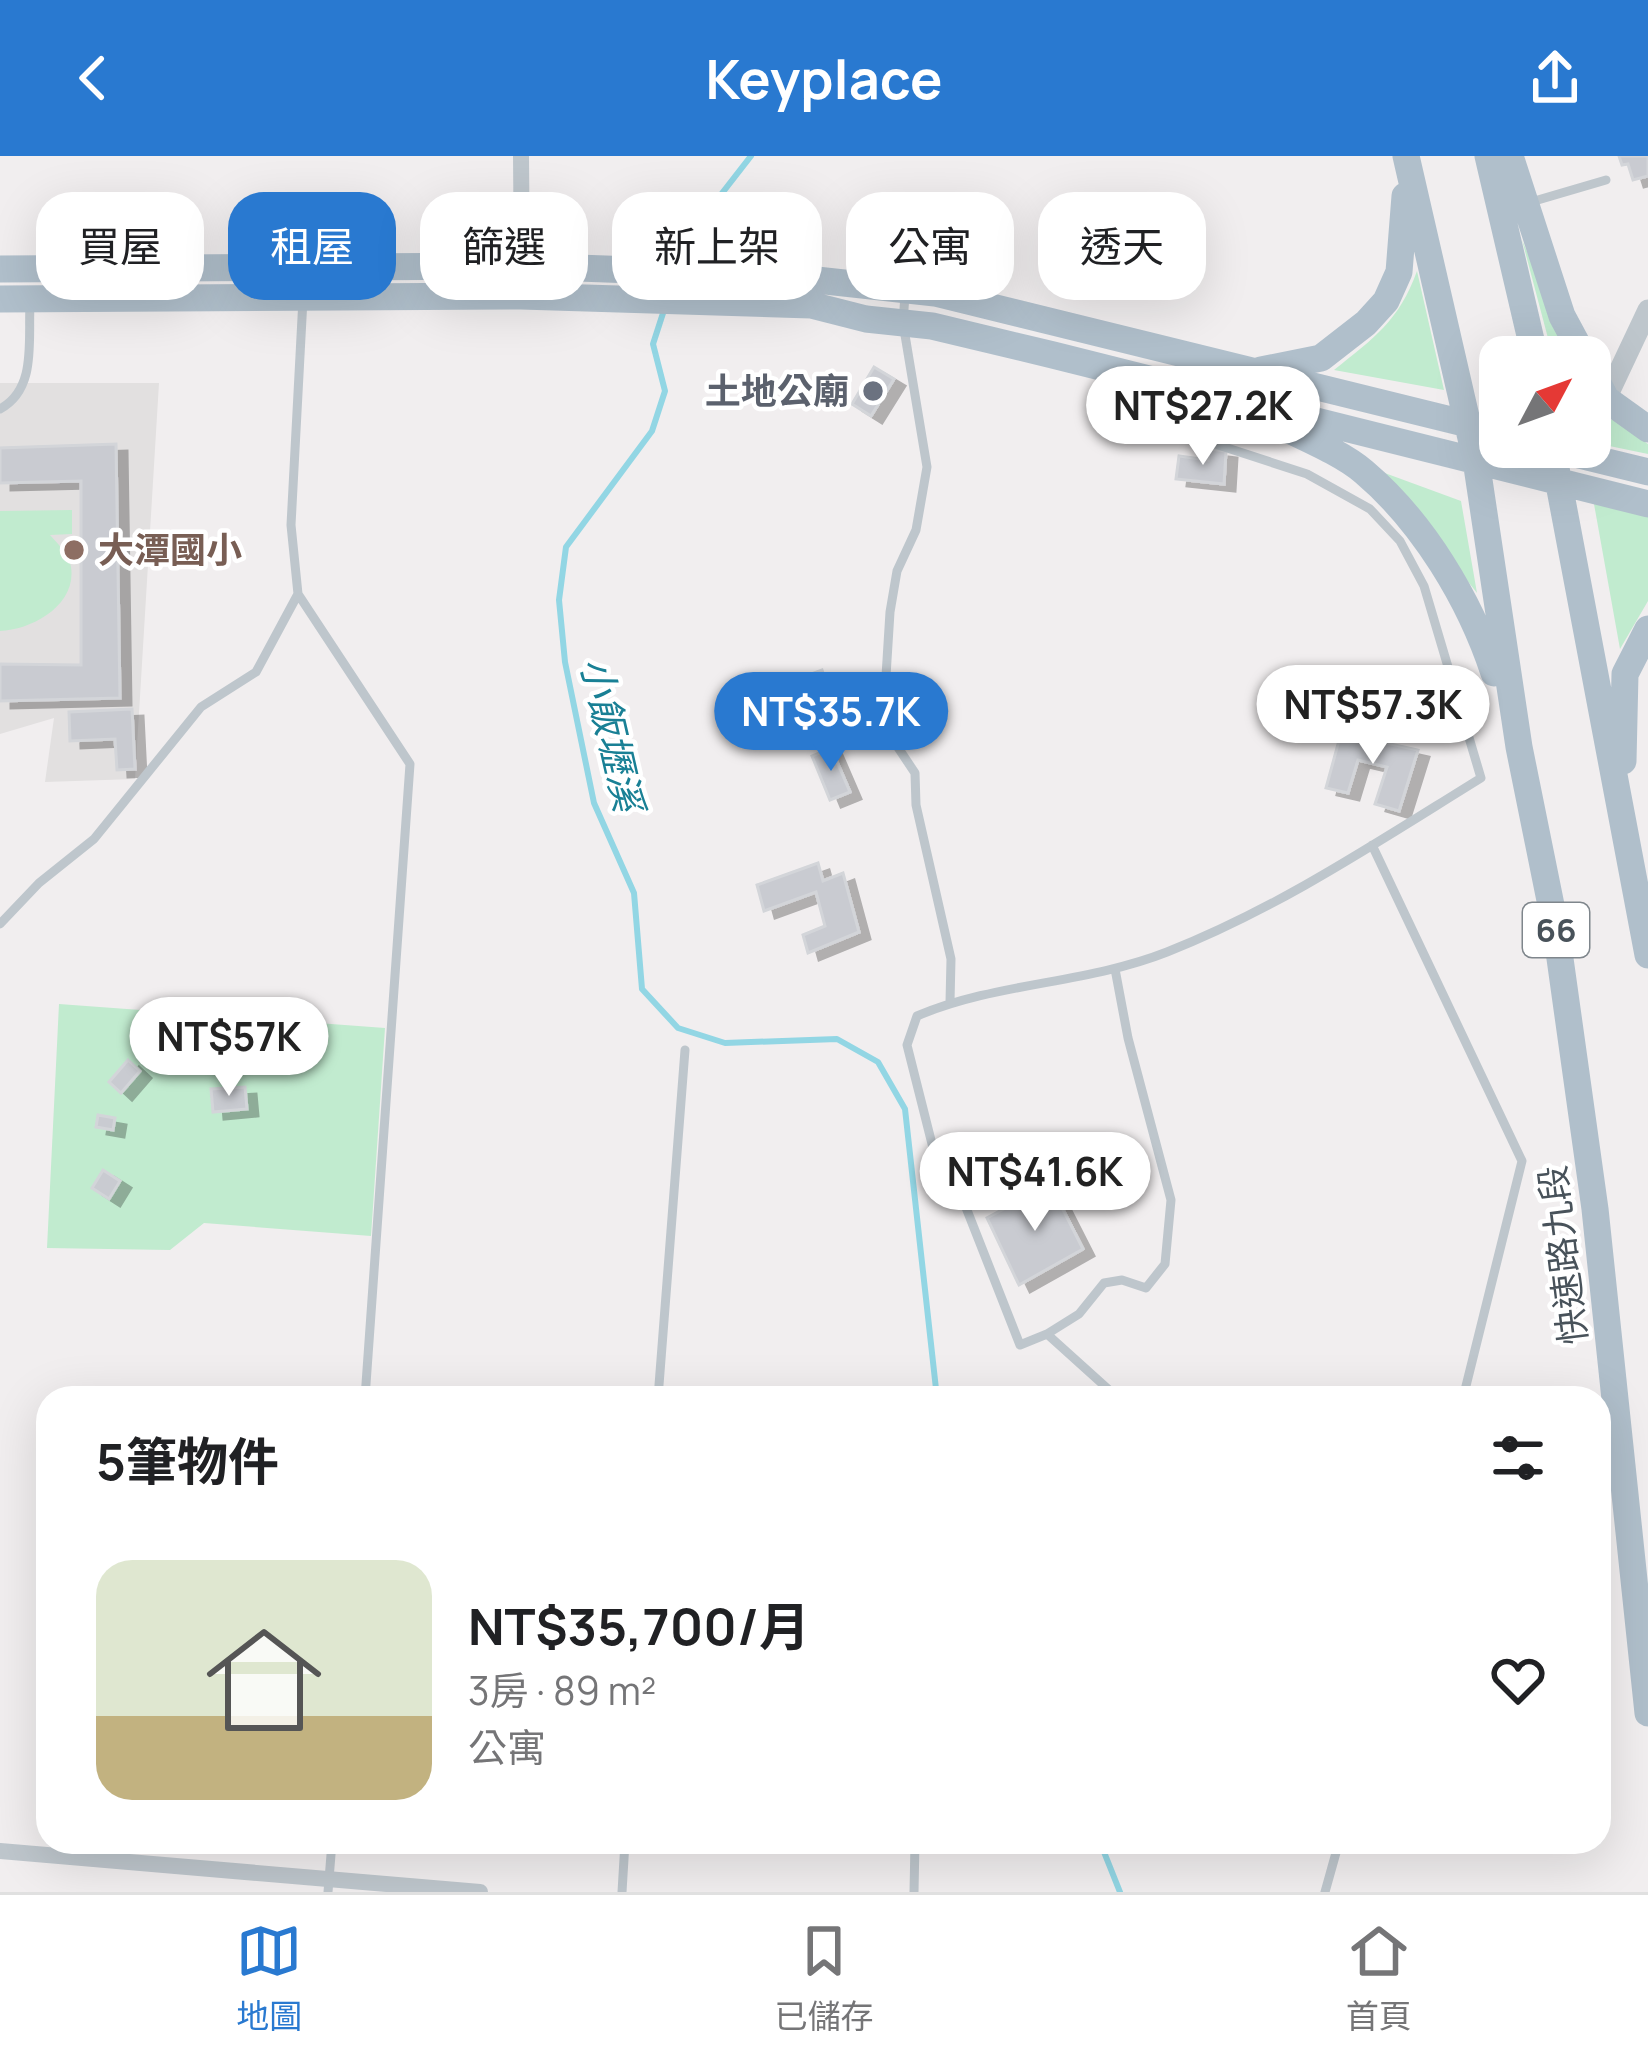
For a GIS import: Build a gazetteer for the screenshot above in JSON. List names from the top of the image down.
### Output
{
  "streets": {
    "main road": ["66", "快速路九段"]
  },
  "water": ["小飯壢溪"],
  "places": ["土地公廟", "大潭國小"],
  "north": "top right",
  "page": {
    "header": "Keyplace",
    "chip": [
      "買屋",
      "租屋",
      "篩選",
      "新上架",
      "公寓",
      "透天"
    ],
    "price": [
      "NT$27.2K",
      "NT$57.3K",
      "NT$35.7K",
      "NT$57K",
      "NT$41.6K"
    ],
    "heading": "5筆物件",
    "list": [
      {
        "name": "NT$35,700/月",
        "note": "3房 · 89 m² · 公寓"
      }
    ],
    "tabs": ["地圖", "已儲存", "首頁"]
  }
}
